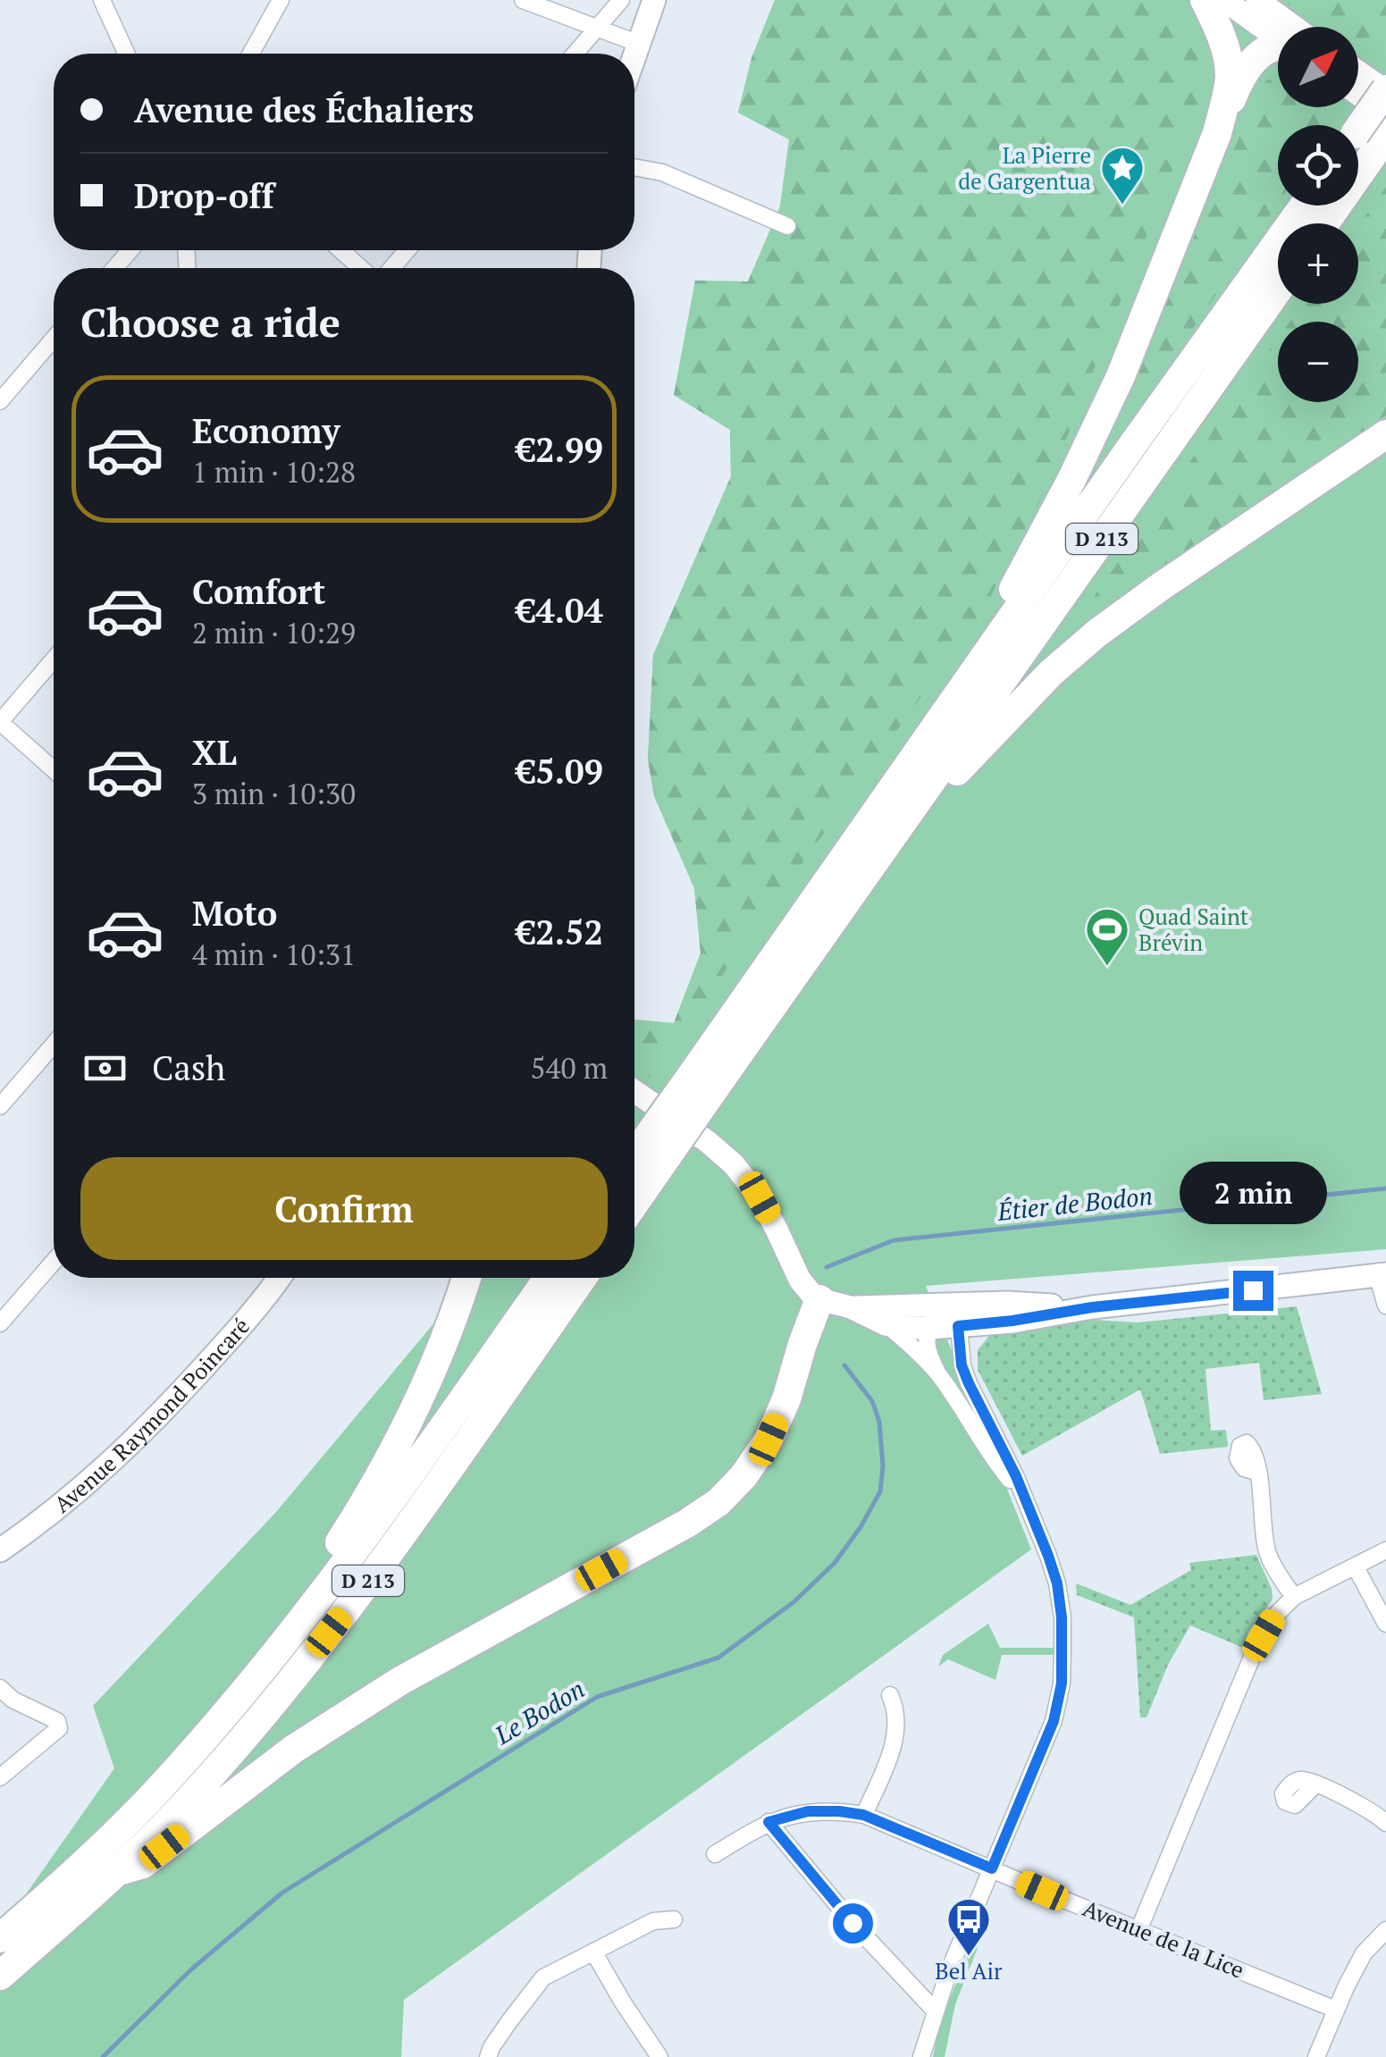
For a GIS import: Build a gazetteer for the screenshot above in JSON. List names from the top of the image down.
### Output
{
  "streets": {
    "highway": ["D 213"],
    "street": ["Avenue Raymond Poincaré", "Avenue de la Lice"]
  },
  "water": ["Étier de Bodon", "Le Bodon"],
  "places": {
    "place": ["La Pierre de Gargentua"],
    "sports": ["Quad Saint Brévin"],
    "bus stop": ["Bel Air"]
  },
  "north": "top right",
  "page": {
    "map_buttons": ["+", "−"],
    "banner": ["Avenue des Échaliers", "Drop-off"],
    "heading": "Choose a ride",
    "list": [
      {
        "name": "Economy",
        "note": "1 min · 10:28",
        "value": "€2.99"
      },
      {
        "name": "Comfort",
        "note": "2 min · 10:29",
        "value": "€4.04"
      },
      {
        "name": "XL",
        "note": "3 min · 10:30",
        "value": "€5.09"
      },
      {
        "name": "Moto",
        "note": "4 min · 10:31",
        "value": "€2.52"
      }
    ],
    "pay": ["Cash", "540 m"],
    "buttons": "Confirm",
    "bubble": "2 min"
  }
}
